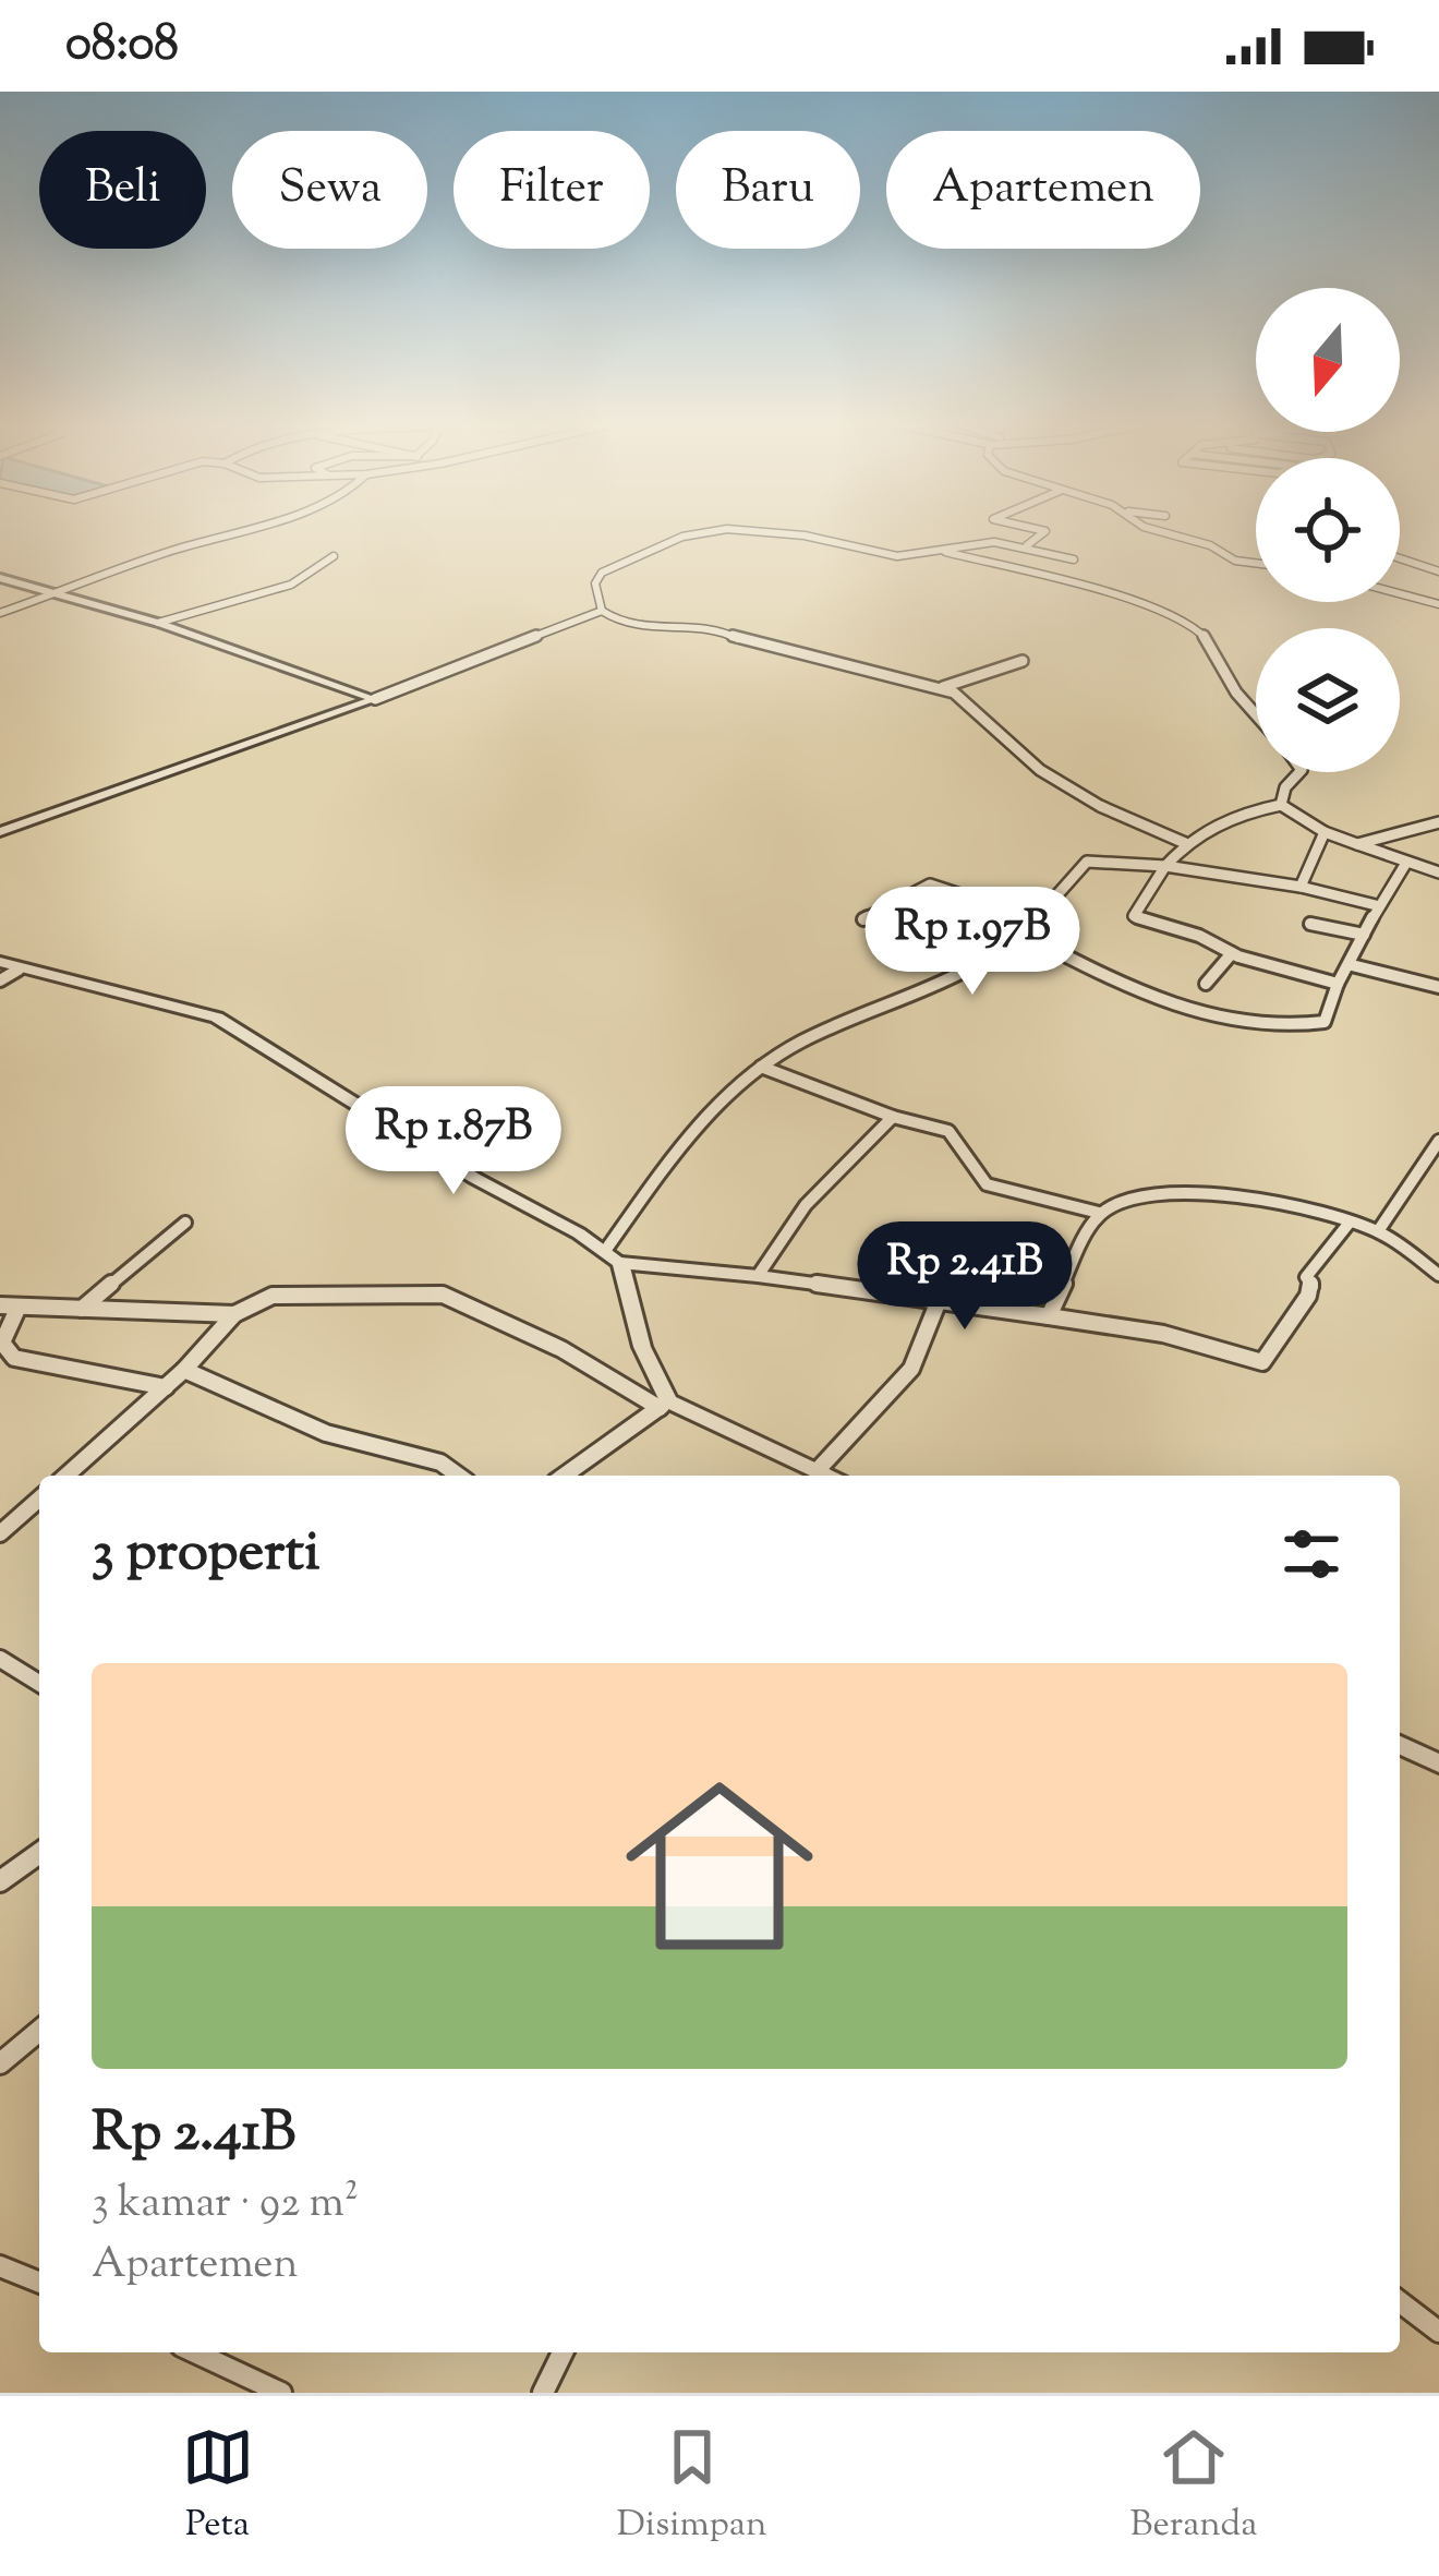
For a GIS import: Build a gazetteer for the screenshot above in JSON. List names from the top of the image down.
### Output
{
  "north": "bottom",
  "page": {
    "status": "08:08",
    "chip": [
      "Beli",
      "Sewa",
      "Filter",
      "Baru",
      "Apartemen"
    ],
    "price": ["Rp 1.97B", "Rp 1.87B", "Rp 2.41B"],
    "heading": "3 properti",
    "list": [
      {
        "name": "Rp 2.41B",
        "note": "3 kamar · 92 m² · Apartemen"
      }
    ],
    "tabs": ["Peta", "Disimpan", "Beranda"]
  }
}
